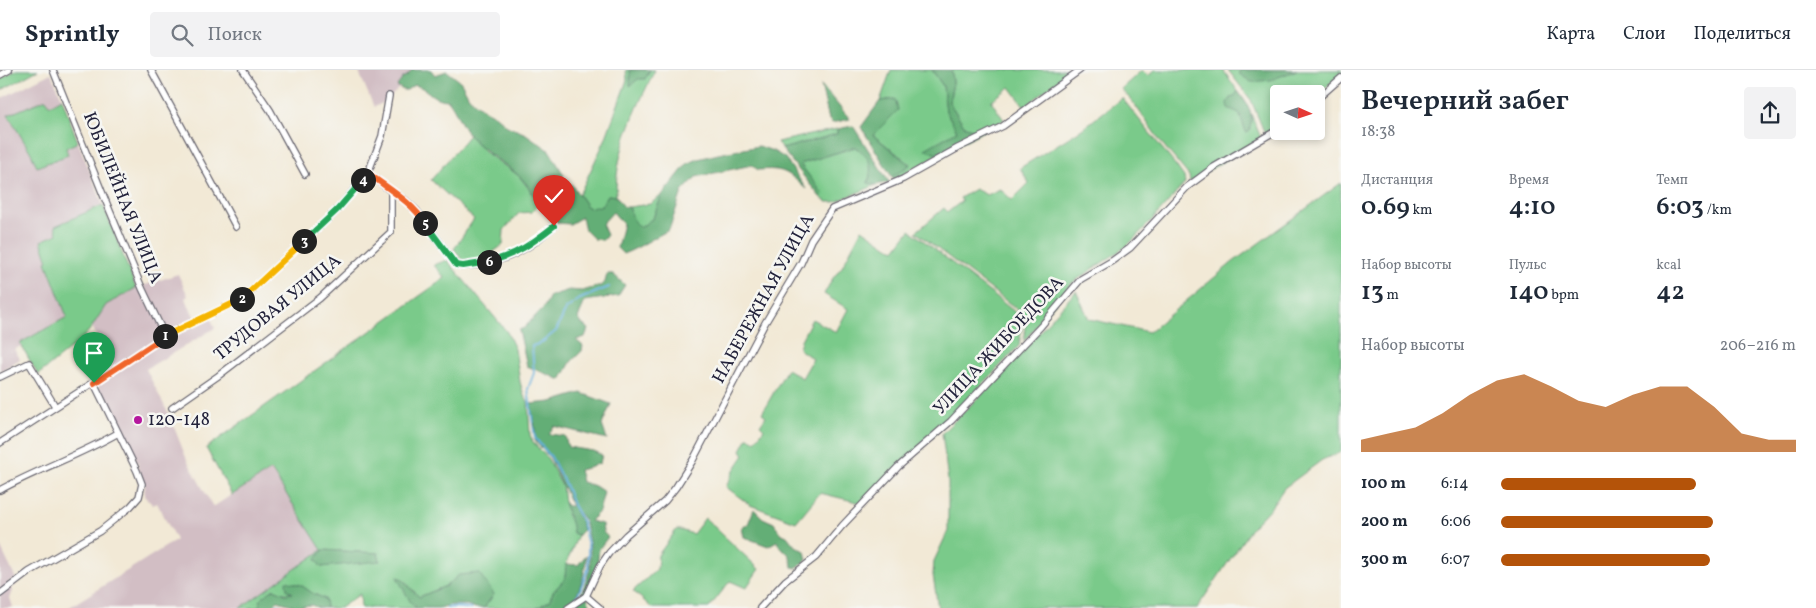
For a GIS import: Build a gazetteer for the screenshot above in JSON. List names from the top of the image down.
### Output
{
  "streets": {
    "street": [
      "ЮБИЛЕЙНАЯ УЛИЦА",
      "НАБЕРЕЖНАЯ УЛИЦА",
      "ТРУДОВАЯ УЛИЦА",
      "УЛИЦА ЖИБОЕДОВА"
    ]
  },
  "places": ["120-148"],
  "north": "right",
  "page": {
    "header": "Sprintly",
    "search": "Поиск",
    "nav": ["Карта", "Слои", "Поделиться"],
    "heading": ["Вечерний забег", "18:38"],
    "stats": [
      ["Дистанция", "0.69 km"],
      ["Время", "4:10"],
      ["Темп", "6:03 /km"],
      ["Набор высоты", "13 m"],
      ["Пульс", "140 bpm"],
      ["kcal", "42"]
    ],
    "pins": [
      "4",
      "5",
      "3",
      "6",
      "2",
      "1"
    ],
    "chart": ["Набор высоты", "206–216 m"],
    "list": [
      {
        "name": "100 m",
        "note": "6:14"
      },
      {
        "name": "200 m",
        "note": "6:06"
      },
      {
        "name": "300 m",
        "note": "6:07"
      }
    ]
  }
}
